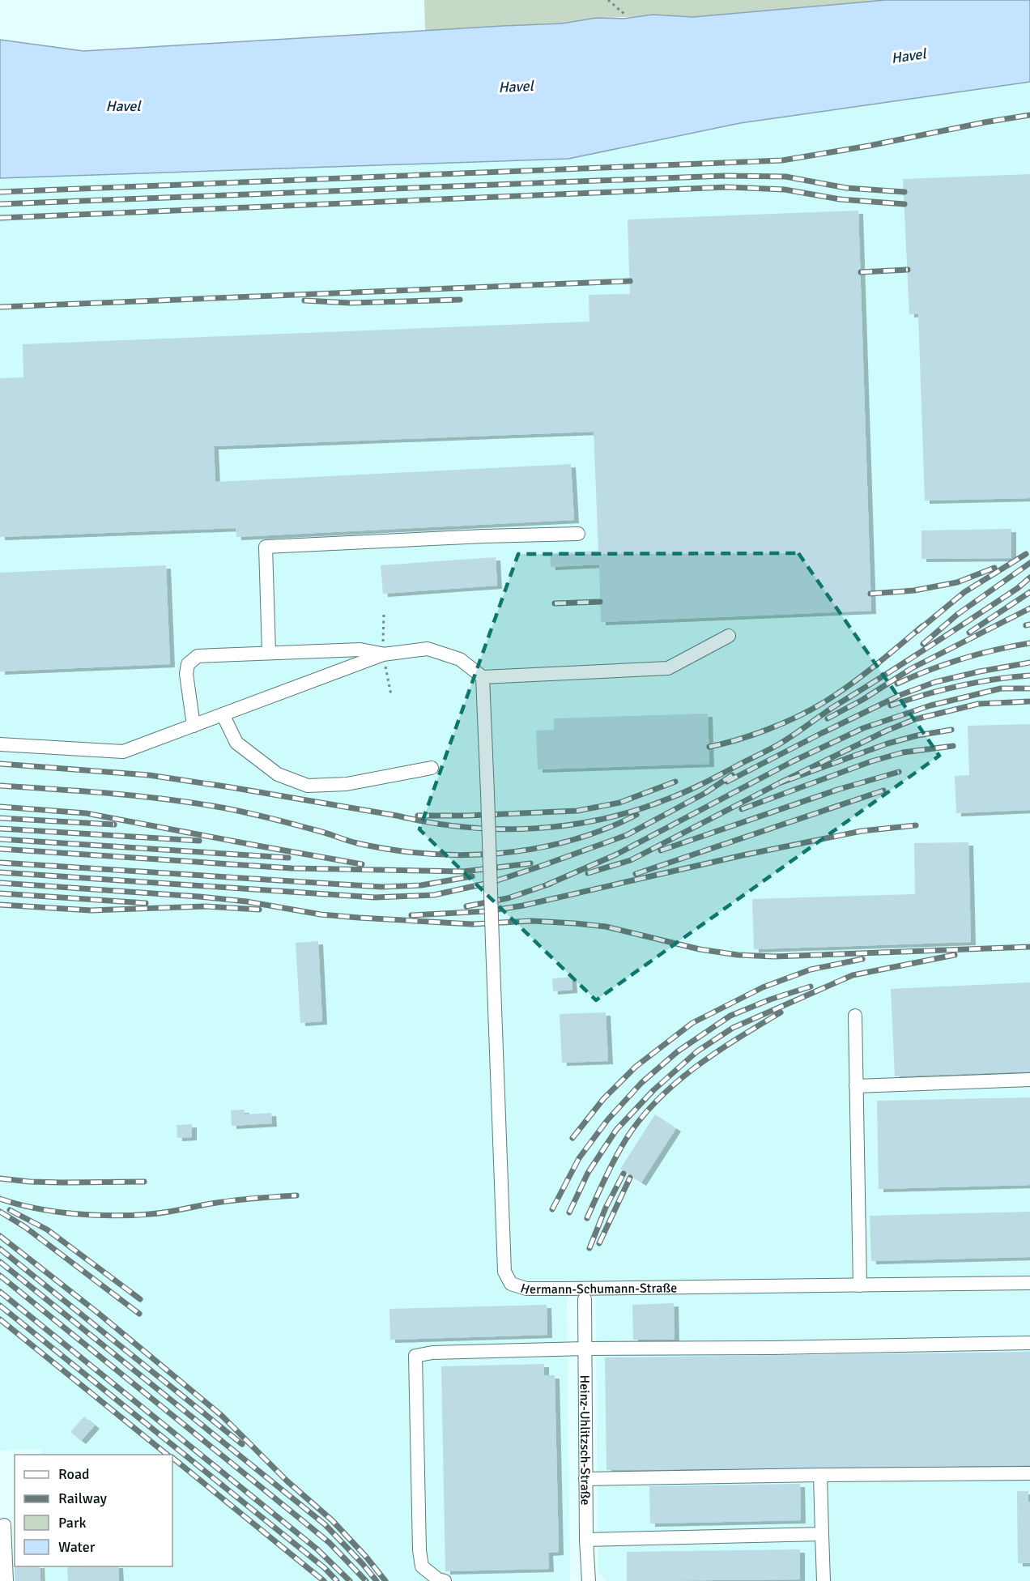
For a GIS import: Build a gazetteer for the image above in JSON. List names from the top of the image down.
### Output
{
  "streets": {
    "street": ["Hermann-Schumann-Straße", "Heinz-Uhlitzsch-Straße"]
  },
  "water": ["Havel"],
  "legend": [
    "Road",
    "Railway",
    "Park",
    "Water"
  ]
}
